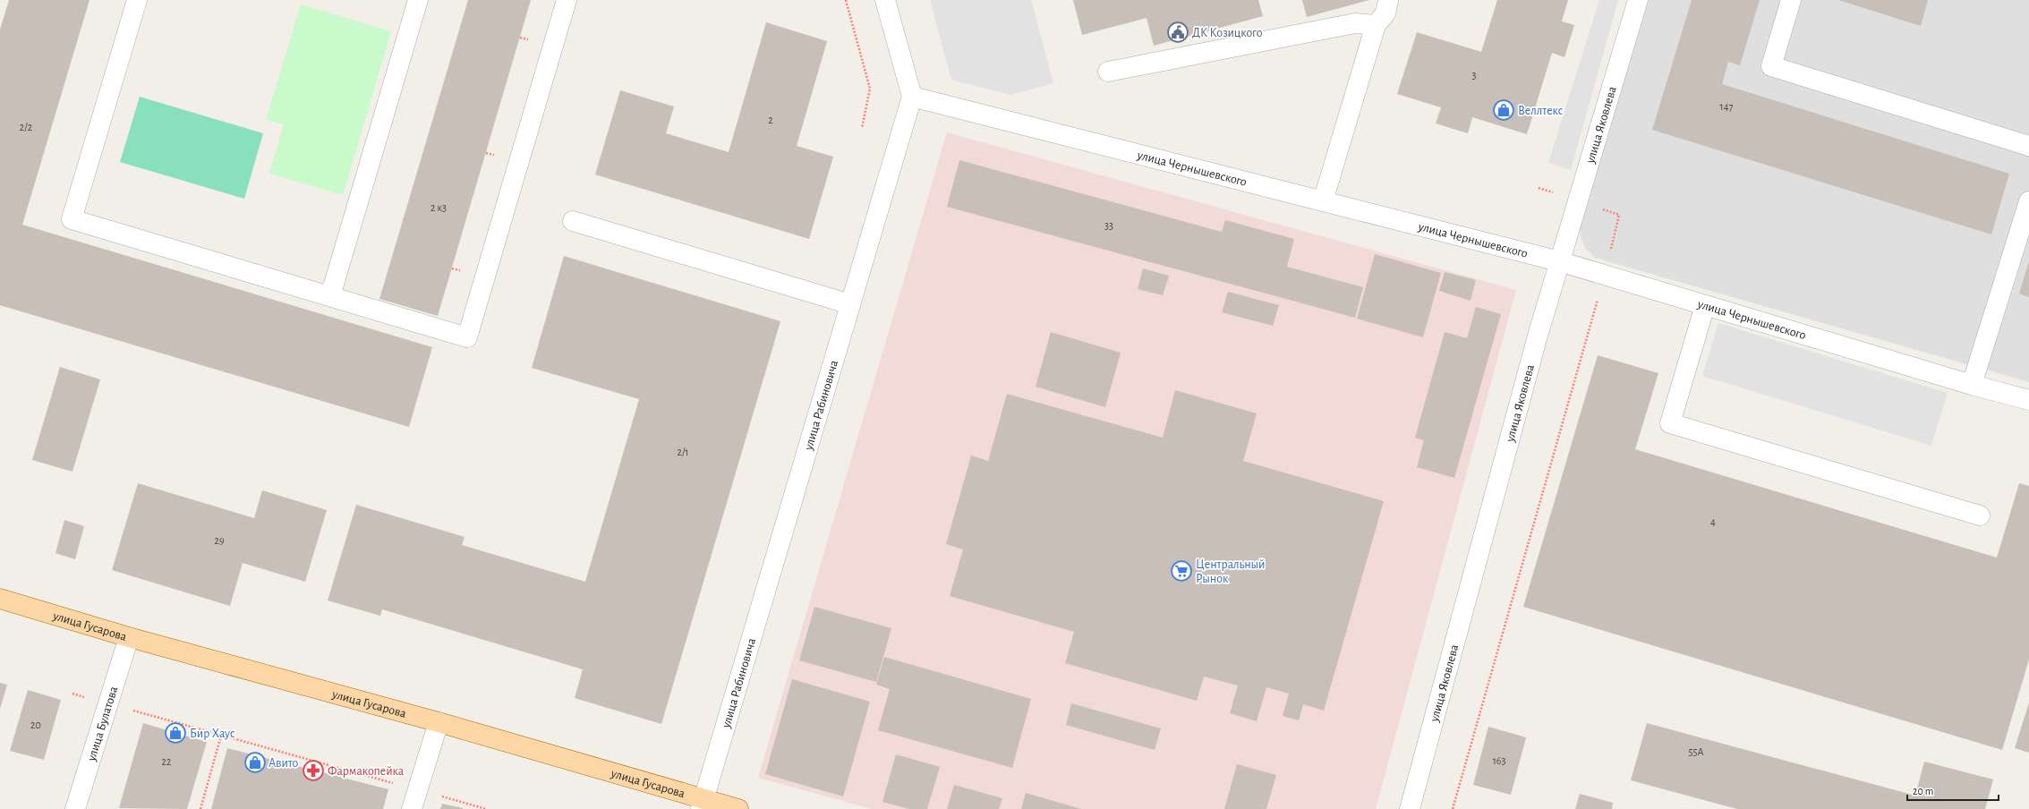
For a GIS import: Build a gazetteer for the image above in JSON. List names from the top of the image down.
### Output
{
  "streets": {
    "main road": ["улица Гусарова"],
    "street": [
      "улица Яковлева",
      "улица Чернышевского",
      "улица Рабиновича",
      "улица Булатова"
    ]
  },
  "crossings": [
    ["улица Яковлева", "улица Чернышевского"],
    ["улица Чернышевского", "улица Рабиновича"],
    ["улица Рабиновича", "улица Гусарова"],
    ["улица Гусарова", "улица Булатова"]
  ],
  "places": {
    "public building": ["ДК Козицкого"],
    "shop": ["Веллтекс", "Бир Хаус", "Авито"],
    "supermarket": ["Центральный Рынок"],
    "pharmacy": ["Фармакопейка"]
  },
  "house_numbers": [
    "3",
    "147",
    "2",
    "2/2",
    "2 к3",
    "33",
    "2/1",
    "4",
    "29",
    "20",
    "55А",
    "163",
    "22"
  ],
  "scale_bar": "20 m"
}
